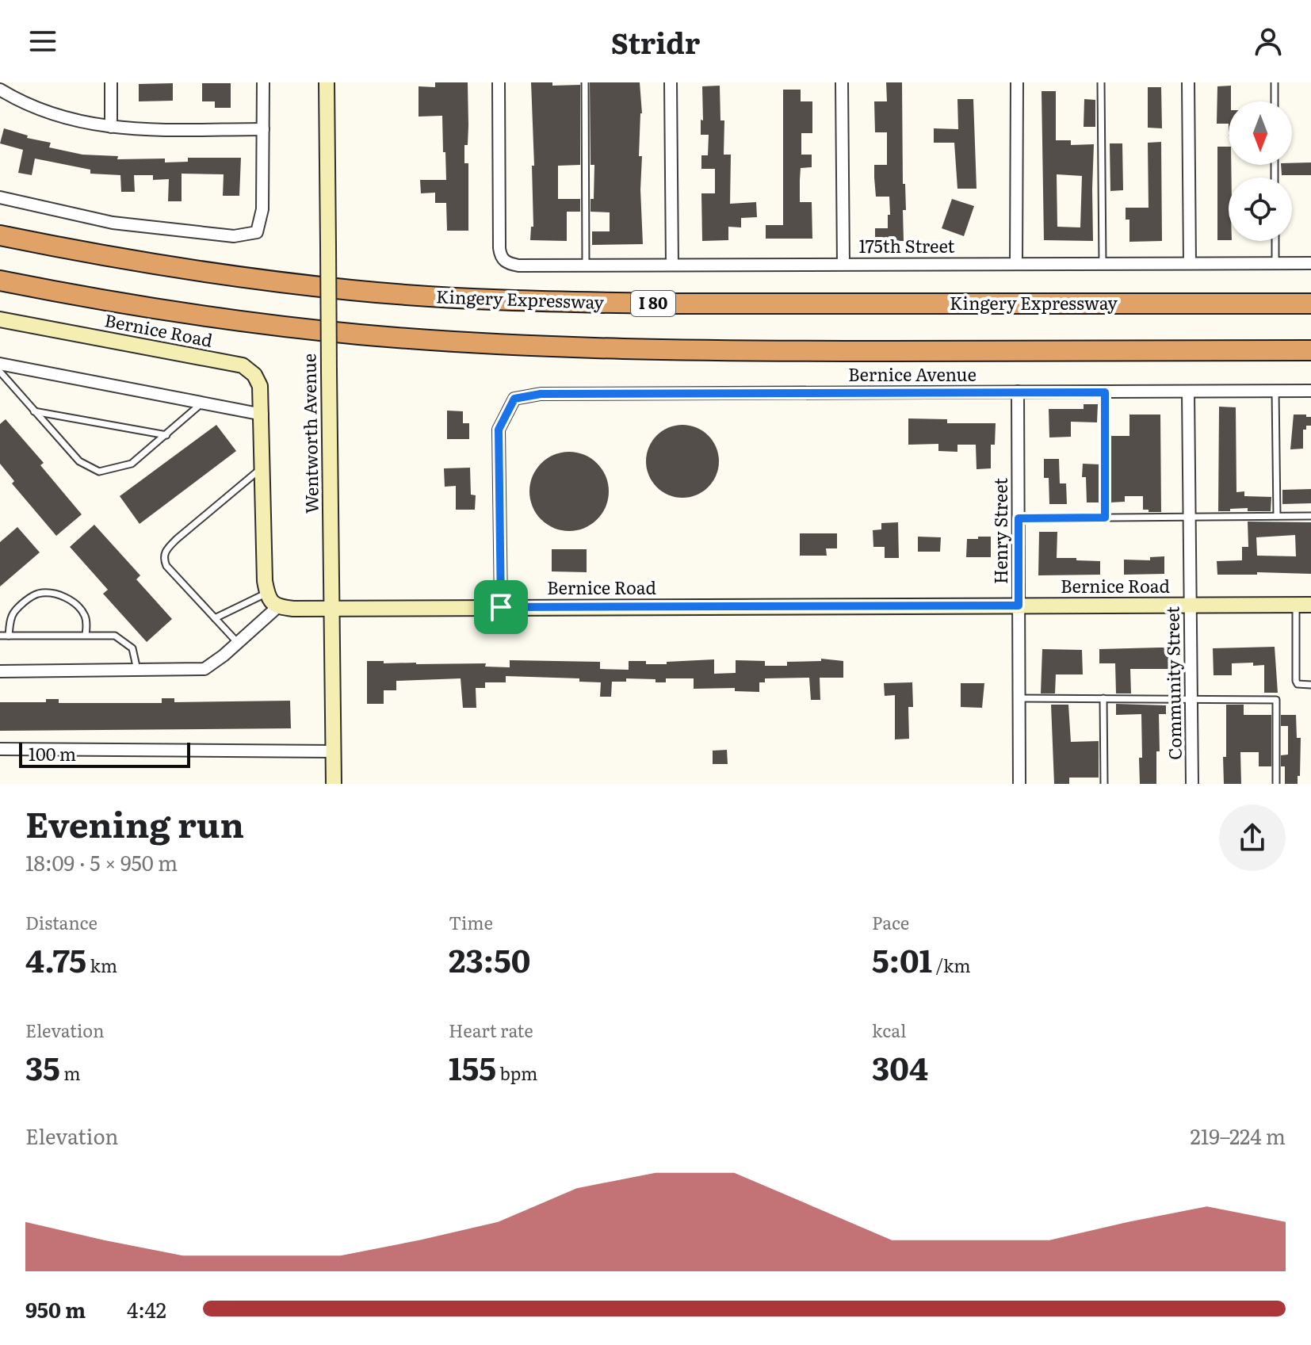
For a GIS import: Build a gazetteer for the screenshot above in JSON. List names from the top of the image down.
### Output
{
  "streets": {
    "highway": ["Kingery Expressway", "I 80"],
    "street": [
      "175th Street",
      "Bernice Road",
      "Bernice Avenue",
      "Wentworth Avenue",
      "Henry Street",
      "Community Street"
    ]
  },
  "crossings": [
    ["Bernice Road", "Bernice Avenue"],
    ["Bernice Road", "Wentworth Avenue"],
    ["Bernice Road", "Henry Street"],
    ["Bernice Road", "Community Street"],
    ["Bernice Avenue", "Henry Street"],
    ["Bernice Avenue", "Community Street"]
  ],
  "scale_bar": "100 m",
  "north": "bottom",
  "page": {
    "header": "Stridr",
    "scale": "100 m",
    "heading": ["Evening run", "18:09 · 5 × 950 m"],
    "stats": [
      ["Distance", "4.75 km"],
      ["Time", "23:50"],
      ["Pace", "5:01 /km"],
      ["Elevation", "35 m"],
      ["Heart rate", "155 bpm"],
      ["kcal", "304"]
    ],
    "chart": ["Elevation", "219–224 m"],
    "list": [
      {
        "name": "950 m",
        "note": "4:42"
      }
    ]
  }
}
